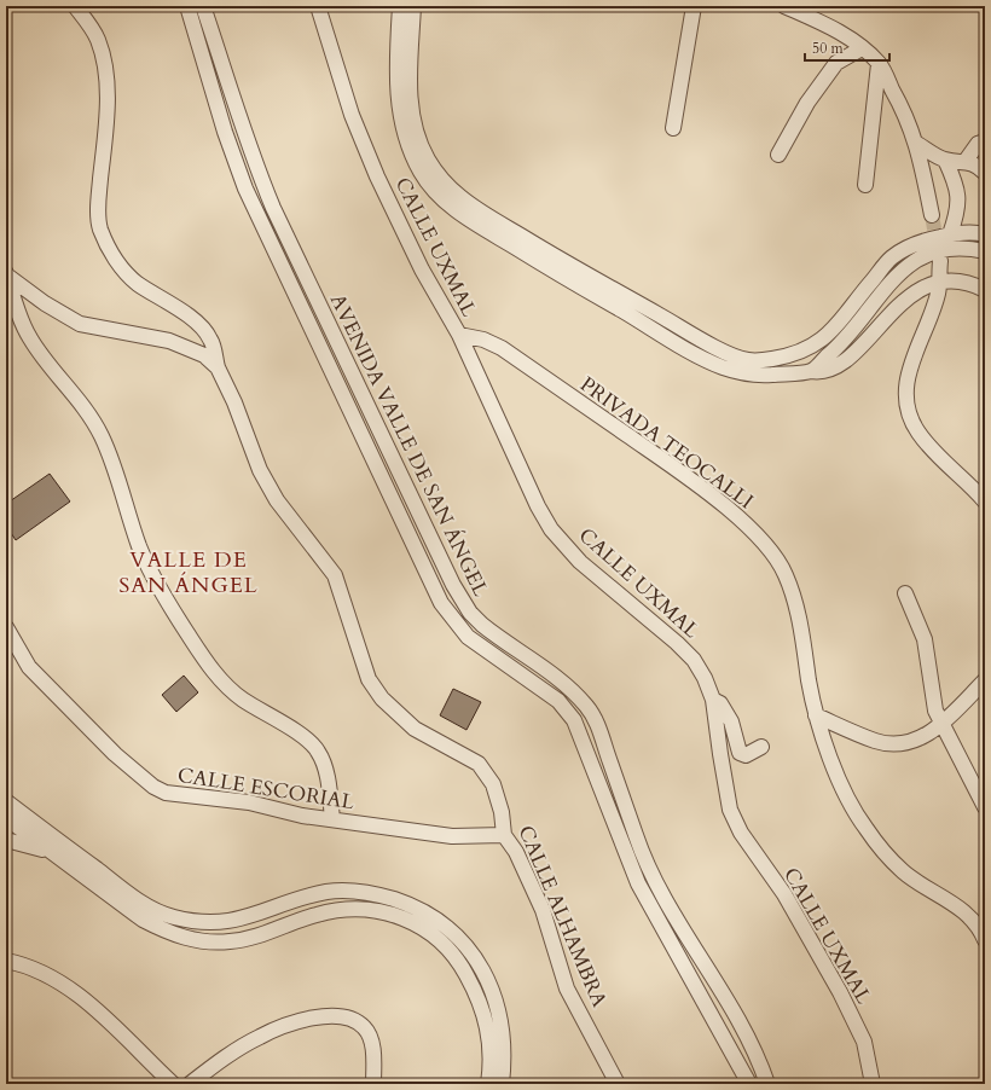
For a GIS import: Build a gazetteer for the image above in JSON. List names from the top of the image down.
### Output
{
  "streets": {
    "street": [
      "CALLE UXMAL",
      "PRIVADA TEOCALLI",
      "AVENIDA VALLE DE SAN ÁNGEL",
      "CALLE ESCORIAL",
      "CALLE ALHAMBRA"
    ]
  },
  "crossings": [
    ["CALLE UXMAL", "PRIVADA TEOCALLI"],
    ["CALLE ESCORIAL", "CALLE ALHAMBRA"]
  ],
  "districts": ["VALLE DE SAN ÁNGEL"],
  "scale_bar": "50 m"
}
